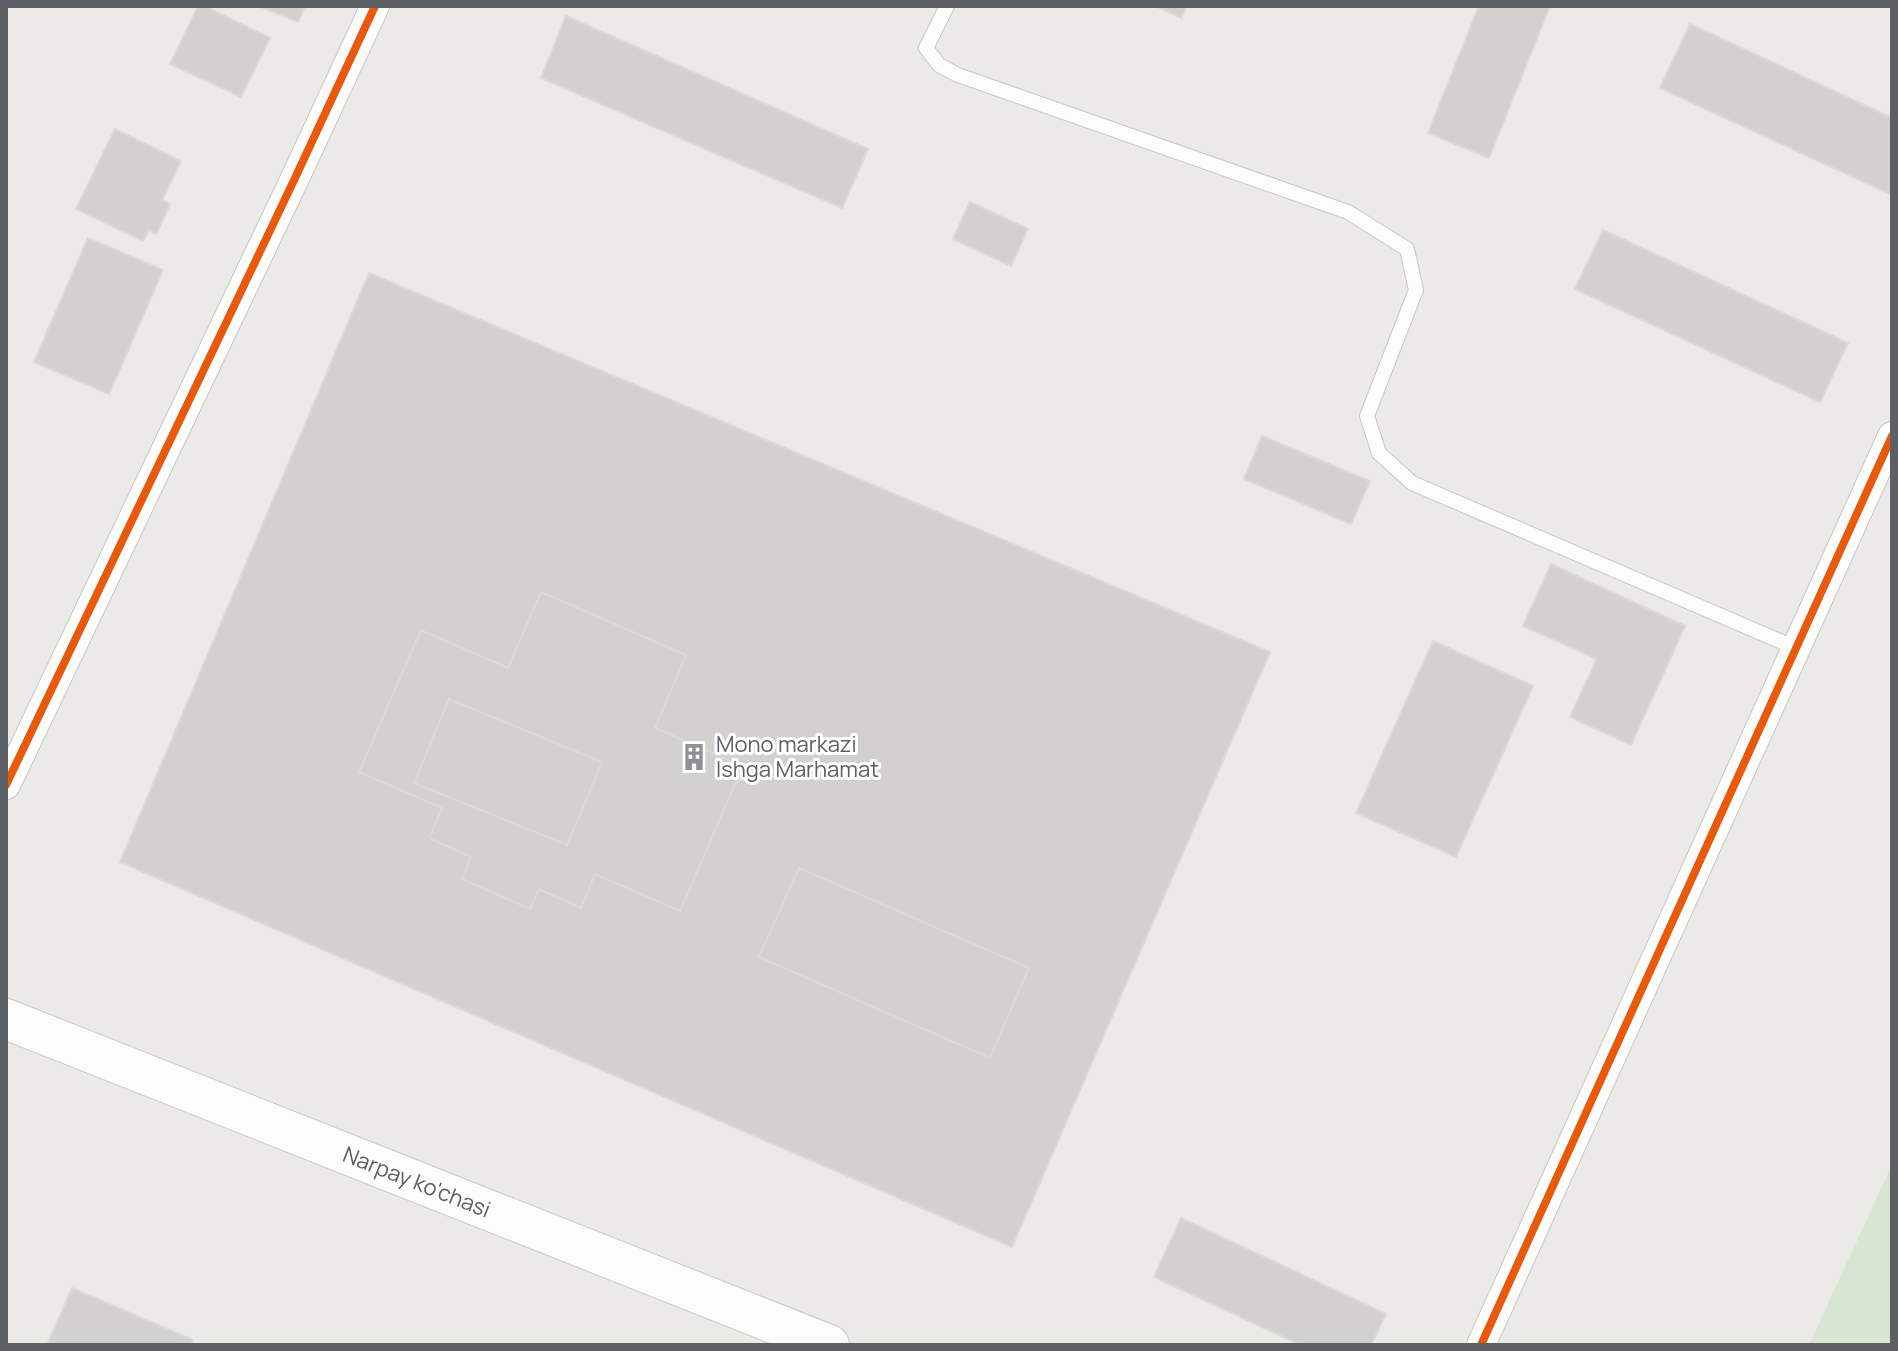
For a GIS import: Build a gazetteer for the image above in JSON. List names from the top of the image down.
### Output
{
  "streets": {
    "main road": ["Narpay ko'chasi"]
  },
  "places": {
    "building": ["Mono markazi Ishga Marhamat"]
  }
}
